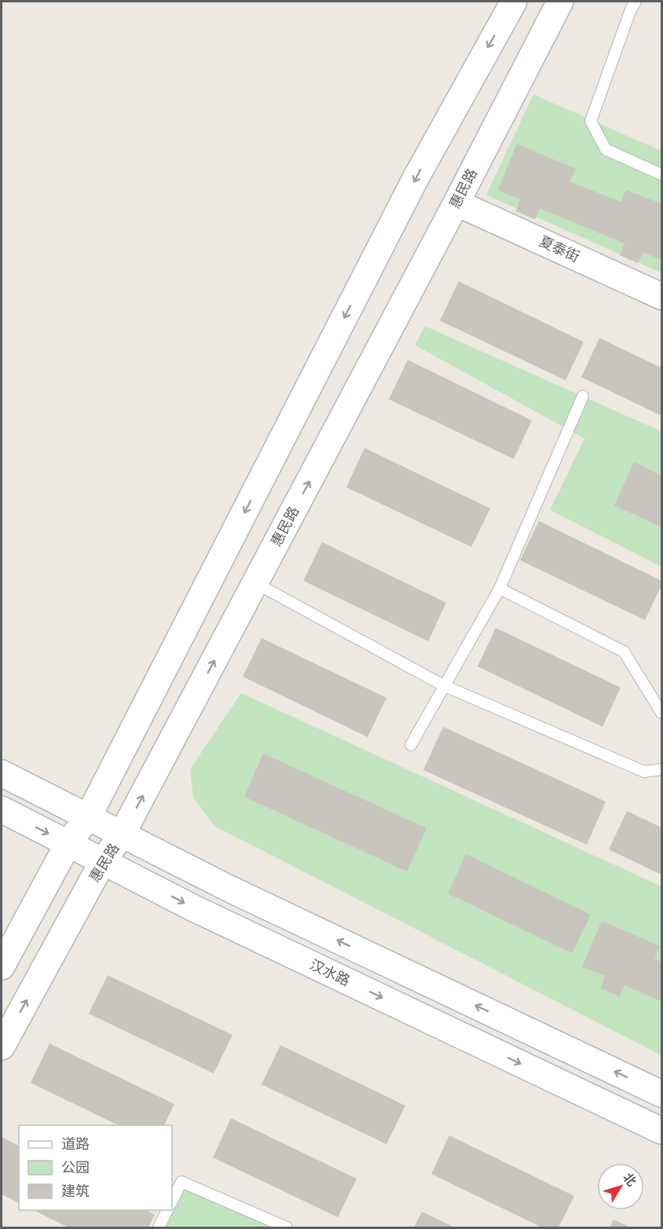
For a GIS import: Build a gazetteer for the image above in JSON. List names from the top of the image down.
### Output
{
  "streets": {
    "street": ["惠民路", "夏泰街", "汉水路"]
  },
  "crossings": [
    ["惠民路", "夏泰街"],
    ["惠民路", "汉水路"]
  ],
  "legend": ["道路", "公园", "建筑"],
  "north": "top right"
}
